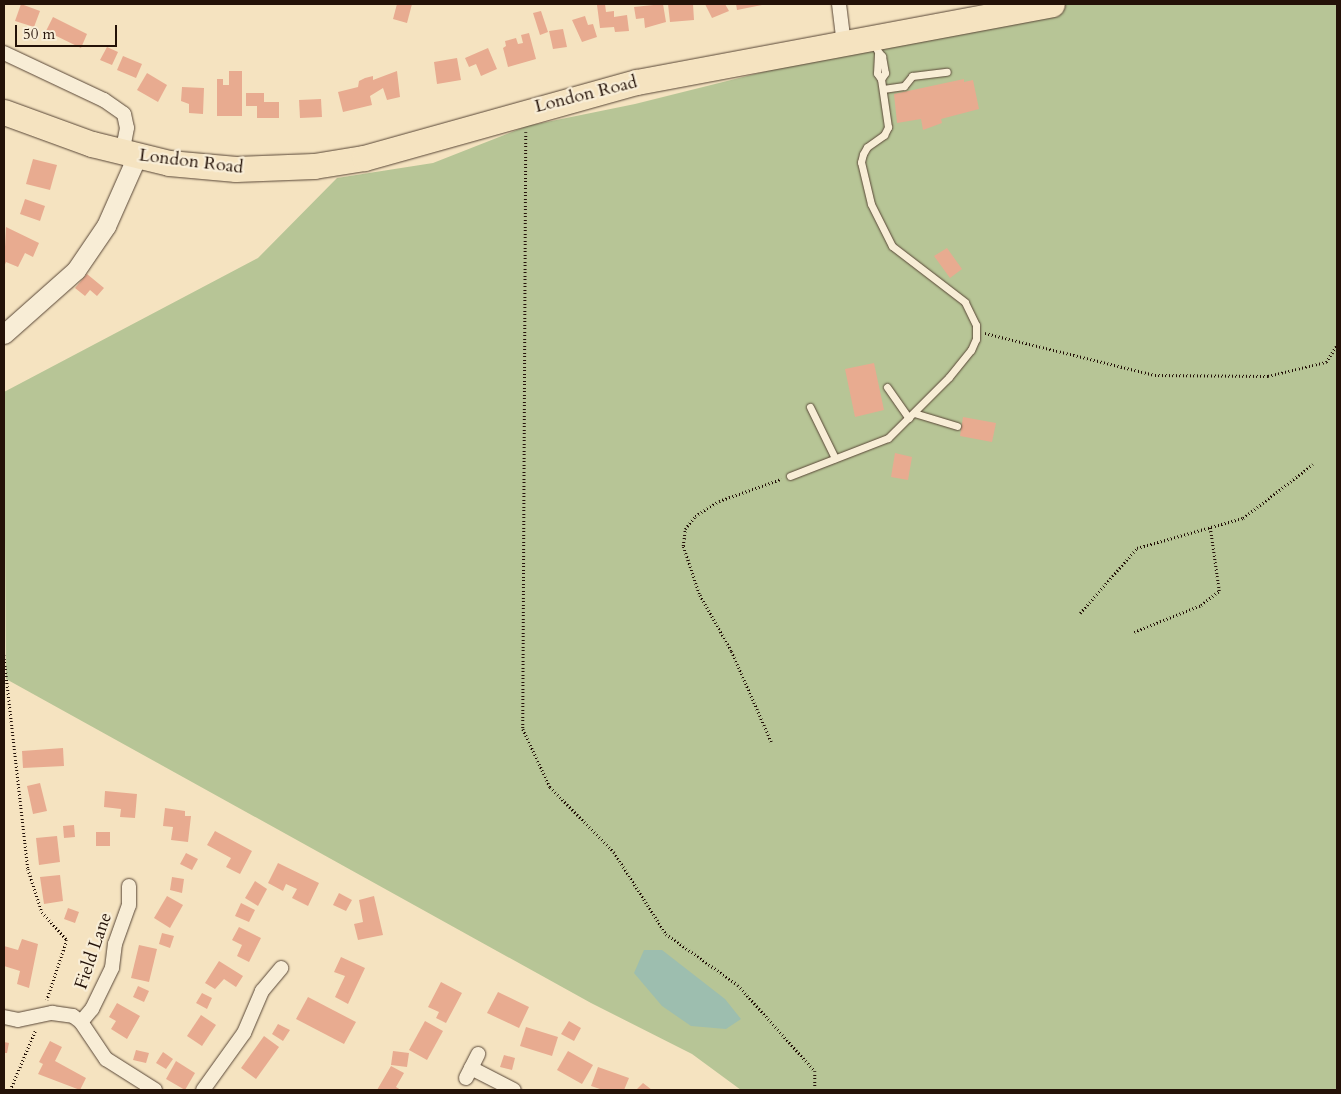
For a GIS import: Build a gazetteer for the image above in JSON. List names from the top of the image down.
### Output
{
  "streets": {
    "highway": ["London Road"],
    "street": ["Field Lane"]
  },
  "scale_bar": "50 m"
}
